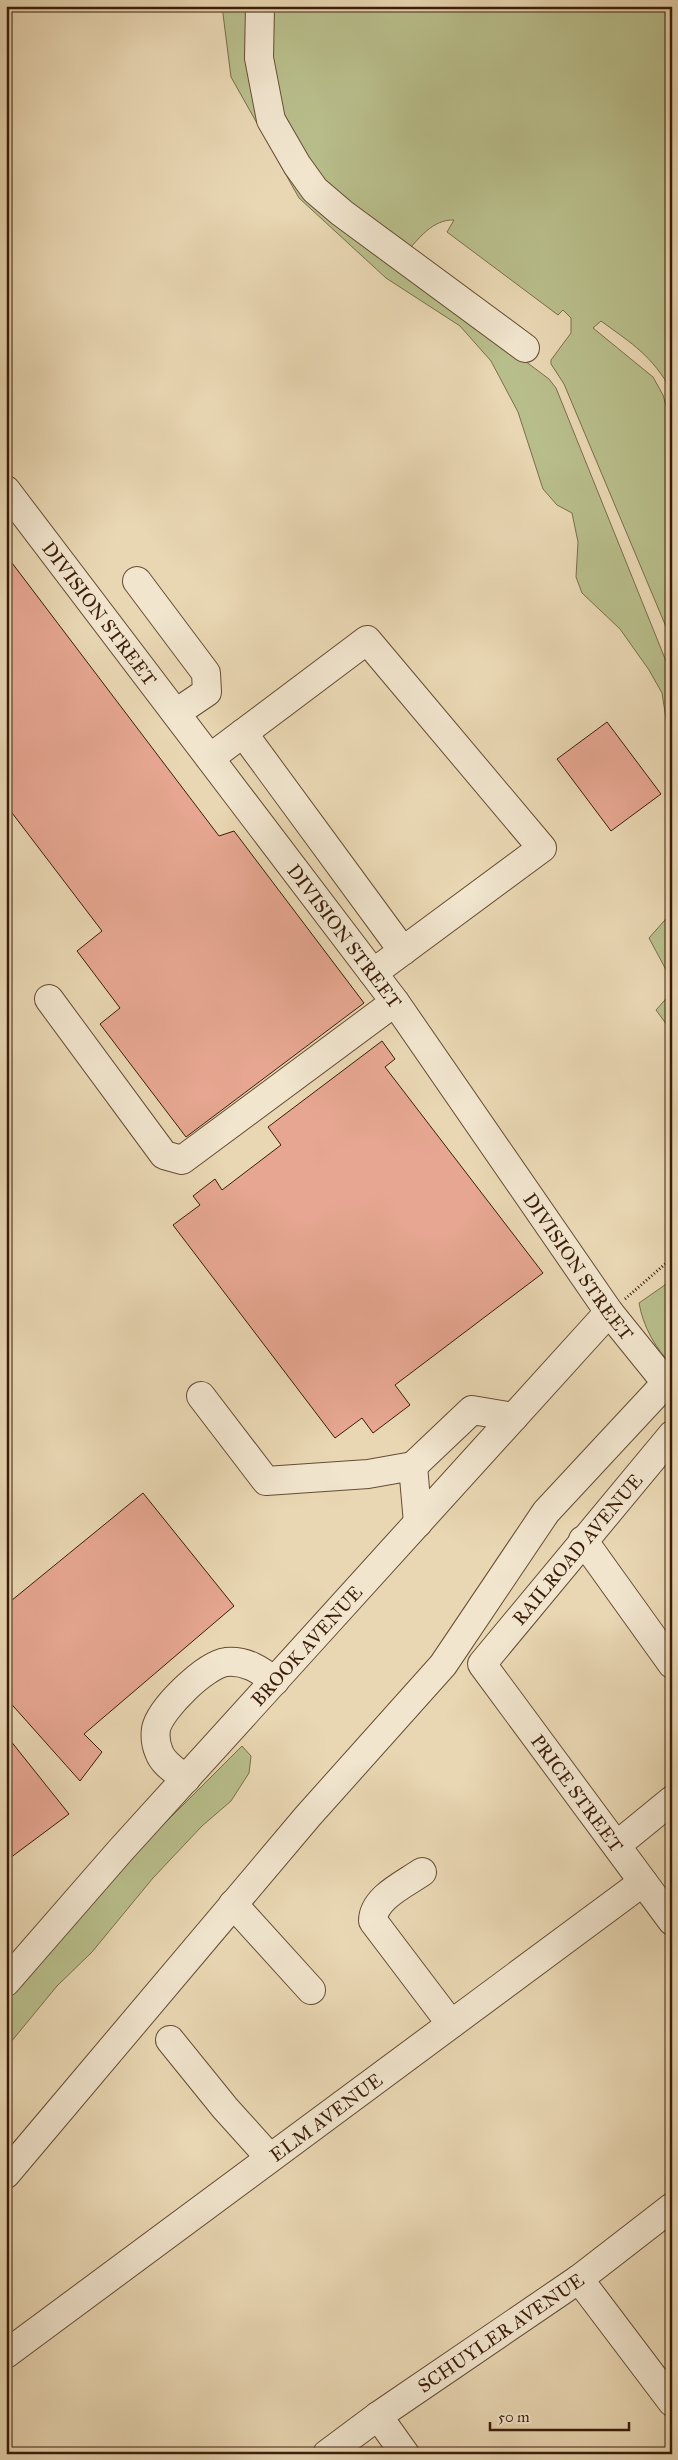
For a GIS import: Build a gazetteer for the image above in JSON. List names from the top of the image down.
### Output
{
  "streets": {
    "street": [
      "DIVISION STREET",
      "RAILROAD AVENUE",
      "BROOK AVENUE",
      "PRICE STREET",
      "ELM AVENUE",
      "SCHUYLER AVENUE"
    ]
  },
  "crossings": [
    ["DIVISION STREET", "BROOK AVENUE"],
    ["RAILROAD AVENUE", "PRICE STREET"],
    ["PRICE STREET", "ELM AVENUE"]
  ],
  "scale_bar": "50 m"
}
